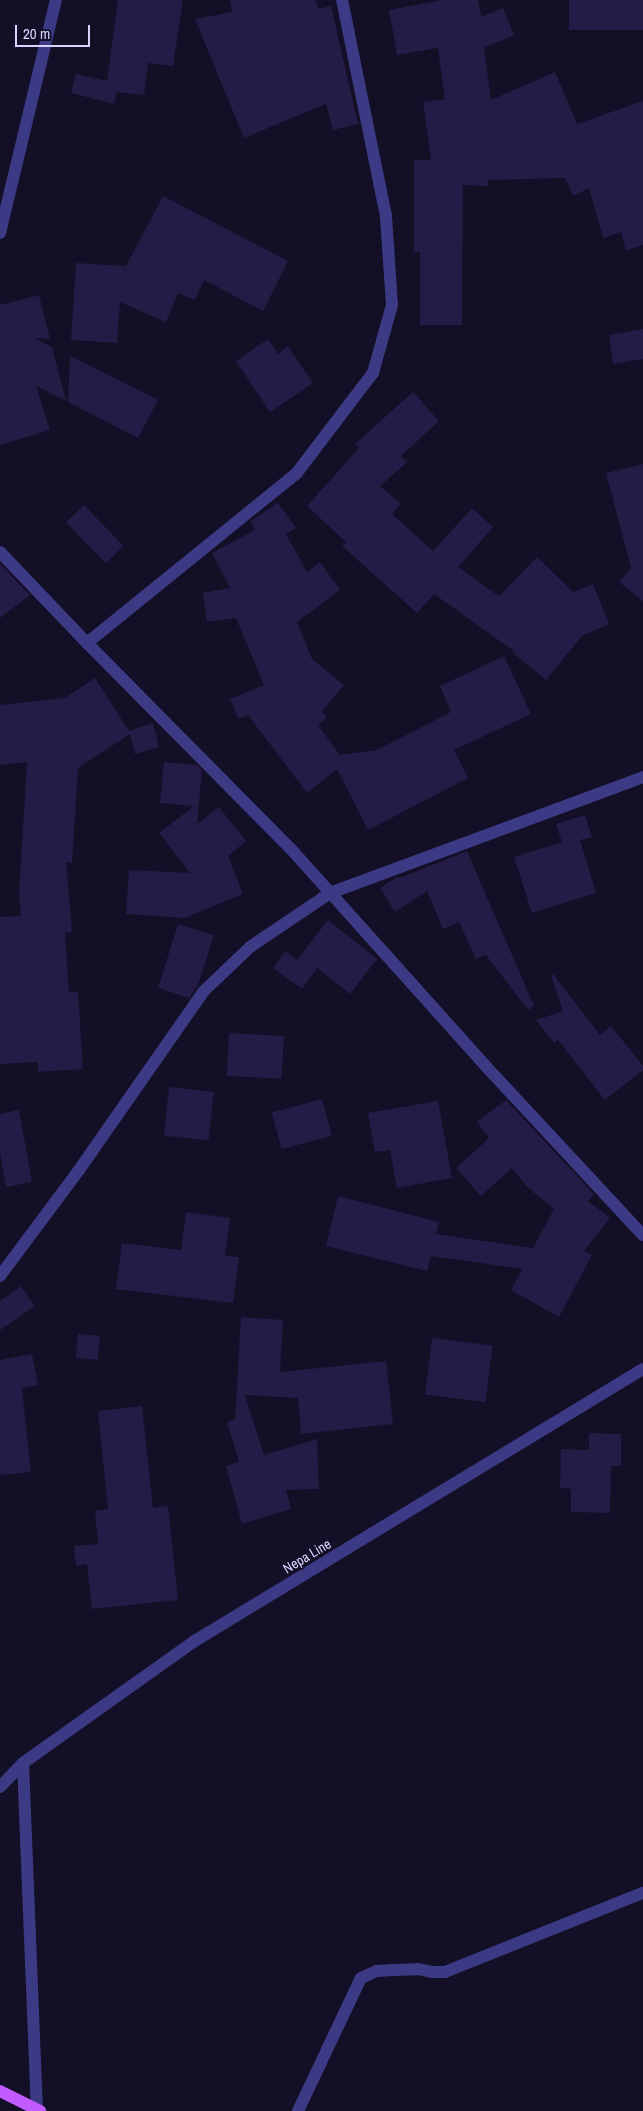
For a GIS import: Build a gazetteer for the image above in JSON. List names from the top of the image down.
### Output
{
  "streets": {
    "street": ["Nepa Line"]
  },
  "scale_bar": "20 m"
}
